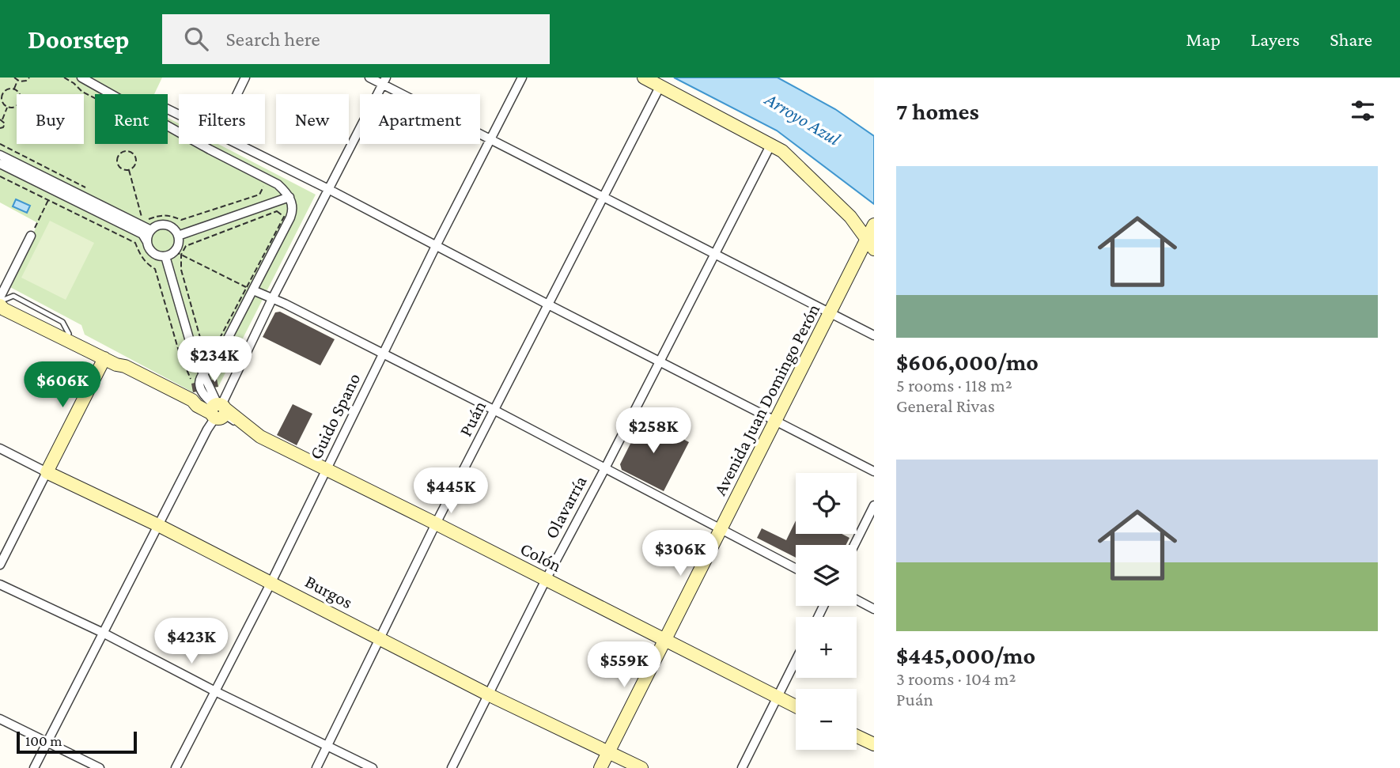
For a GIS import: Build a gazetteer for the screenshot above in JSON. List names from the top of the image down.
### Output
{
  "streets": {
    "main road": ["Avenida Juan Domingo Perón", "Colón", "Burgos"],
    "street": ["Guido Spano", "Puán", "Olavarría"]
  },
  "crossings": [
    ["Avenida Juan Domingo Perón", "Colón"],
    ["Avenida Juan Domingo Perón", "Burgos"],
    ["Guido Spano", "Colón"],
    ["Guido Spano", "Burgos"],
    ["Puán", "Colón"],
    ["Puán", "Burgos"],
    ["Olavarría", "Colón"],
    ["Olavarría", "Burgos"]
  ],
  "water": ["Arroyo Azul"],
  "scale_bar": "100 m",
  "page": {
    "header": "Doorstep",
    "search": "Search here",
    "nav": ["Map", "Layers", "Share"],
    "heading": "7 homes",
    "chip": [
      "Buy",
      "Rent",
      "Filters",
      "New",
      "Apartment"
    ],
    "list": [
      {
        "name": "$606,000/mo",
        "note": "5 rooms · 118 m² · General Rivas"
      },
      {
        "name": "$445,000/mo",
        "note": "3 rooms · 104 m² · Puán"
      }
    ],
    "price": [
      "$234K",
      "$606K",
      "$258K",
      "$445K",
      "$306K",
      "$423K",
      "$559K"
    ],
    "map_buttons": ["+", "−"],
    "scale": "100 m"
  }
}
